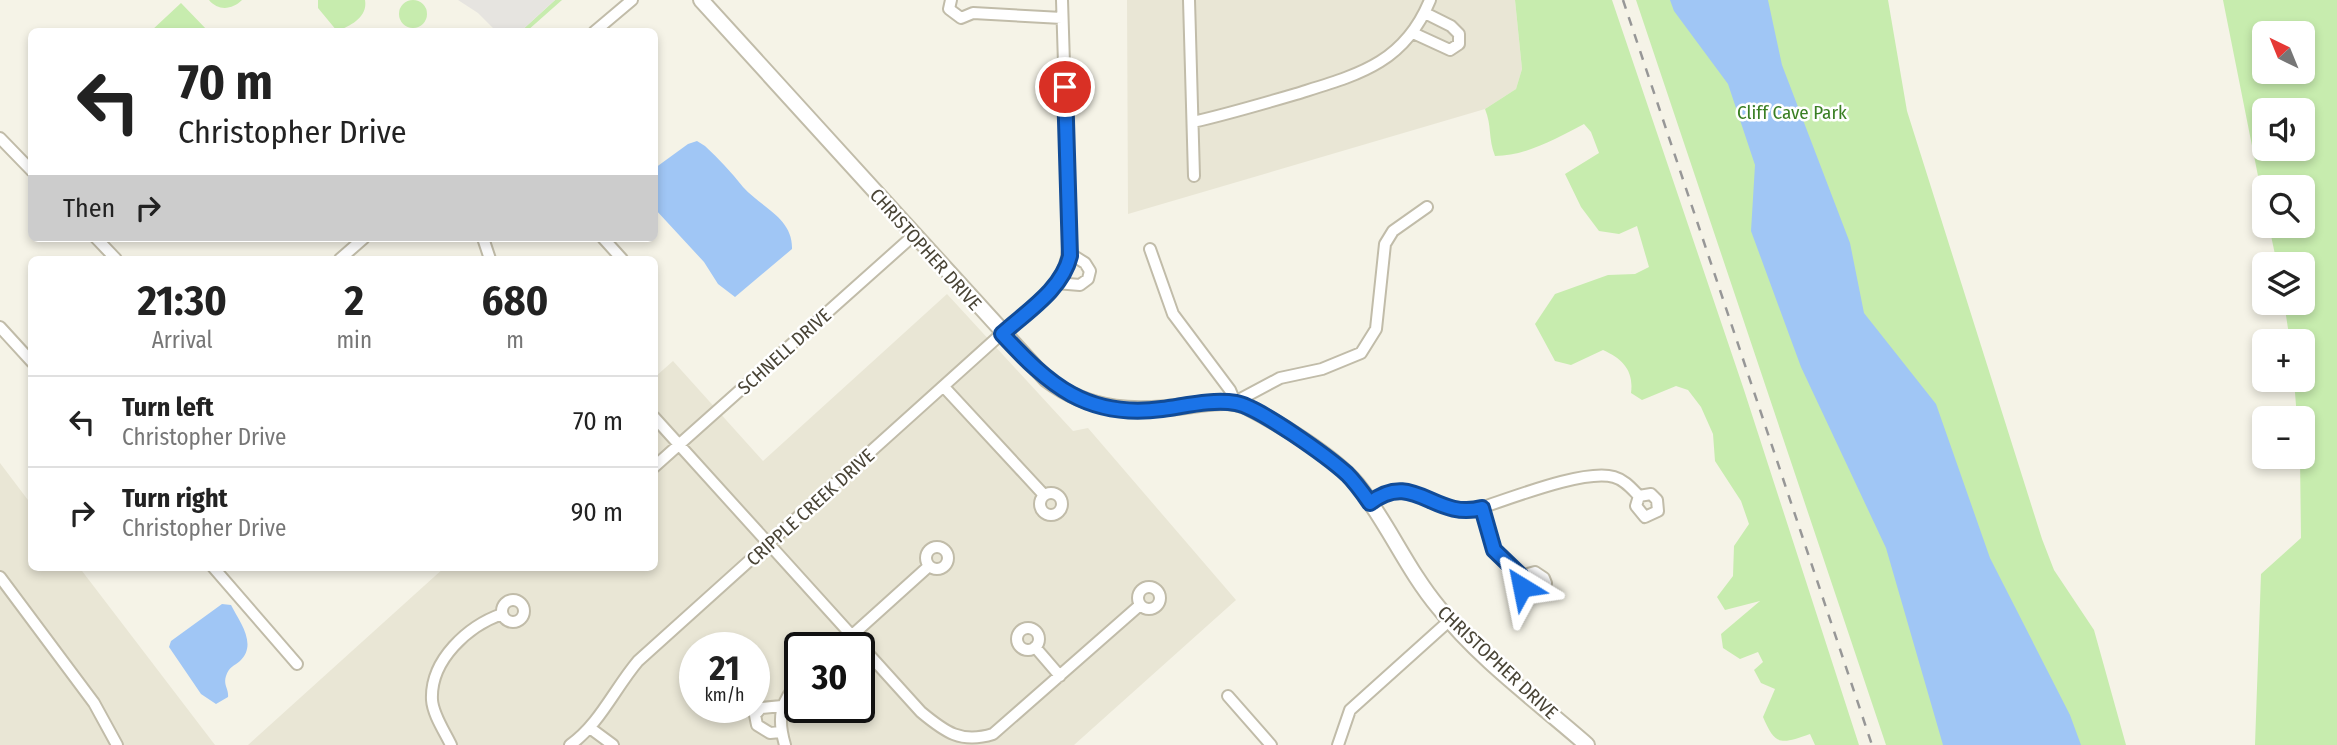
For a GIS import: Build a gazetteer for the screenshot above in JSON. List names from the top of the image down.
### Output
{
  "streets": {
    "street": ["CHRISTOPHER DRIVE", "SCHNELL DRIVE", "CRIPPLE CREEK DRIVE"]
  },
  "crossings": [
    ["CHRISTOPHER DRIVE", "SCHNELL DRIVE"],
    ["CHRISTOPHER DRIVE", "CRIPPLE CREEK DRIVE"]
  ],
  "parks": ["Cliff Cave Park"],
  "north": "top left",
  "page": {
    "map_buttons": ["+", "−"],
    "turn": ["70 m", "Christopher Drive"],
    "then": "Then",
    "eta": [
      "21:30",
      "Arrival",
      "2",
      "min",
      "680",
      "m"
    ],
    "list": [
      {
        "name": "Turn left",
        "note": "Christopher Drive",
        "value": "70 m"
      },
      {
        "name": "Turn right",
        "note": "Christopher Drive",
        "value": "90 m"
      }
    ],
    "speed": "21 km/h",
    "limit": "30"
  }
}
